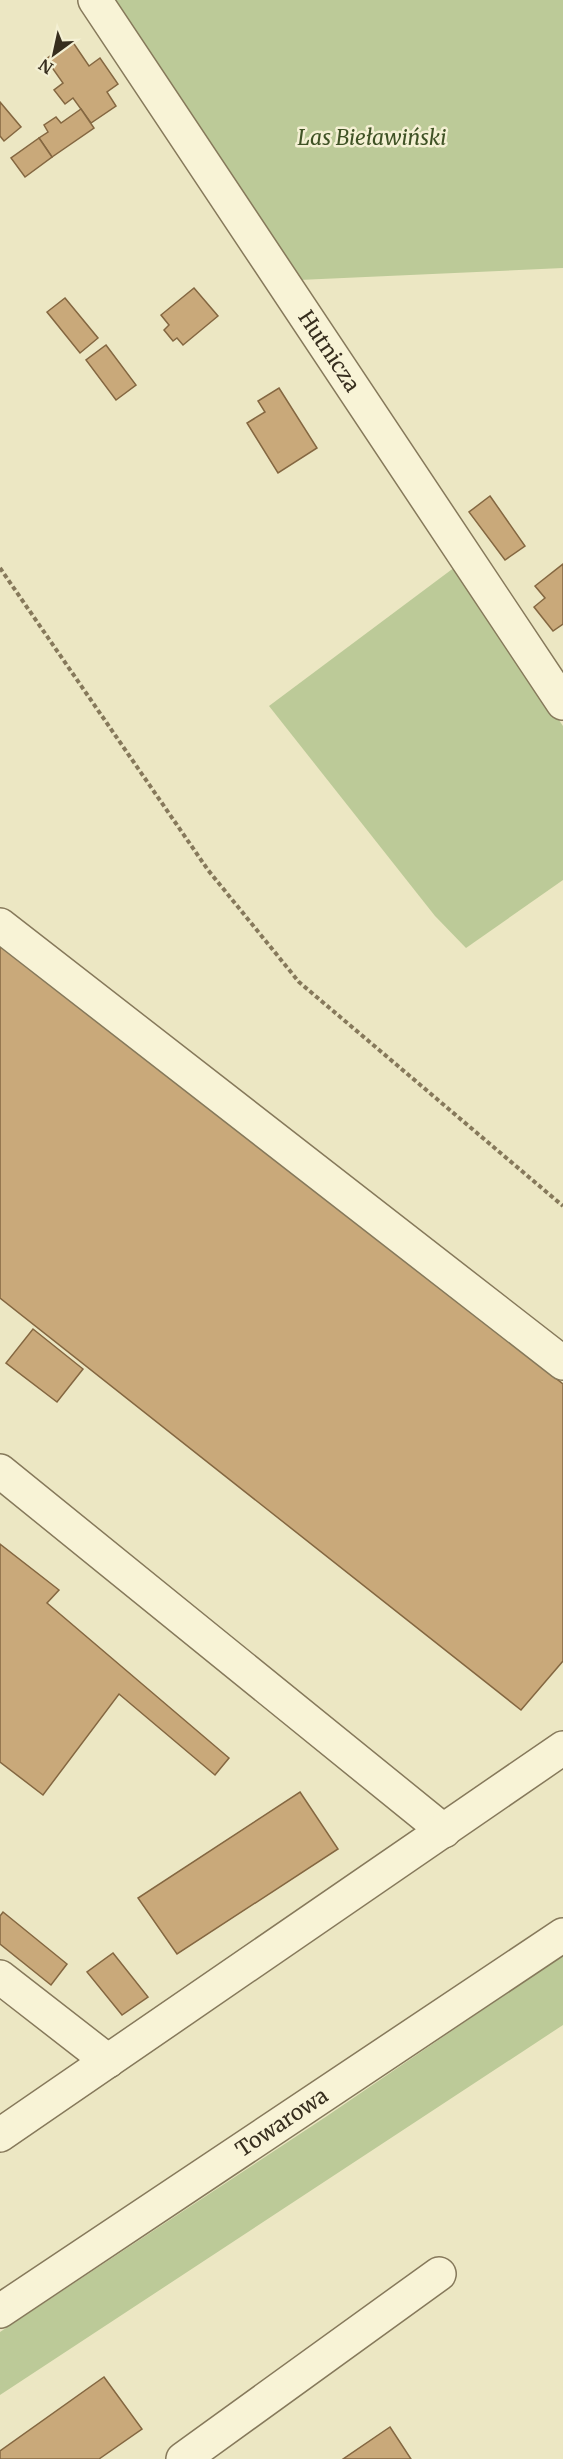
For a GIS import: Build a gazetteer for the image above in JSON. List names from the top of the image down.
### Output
{
  "streets": {
    "street": ["Hutnicza", "Towarowa"]
  },
  "parks": ["Las Bieławiński"],
  "north": "bottom left"
}
